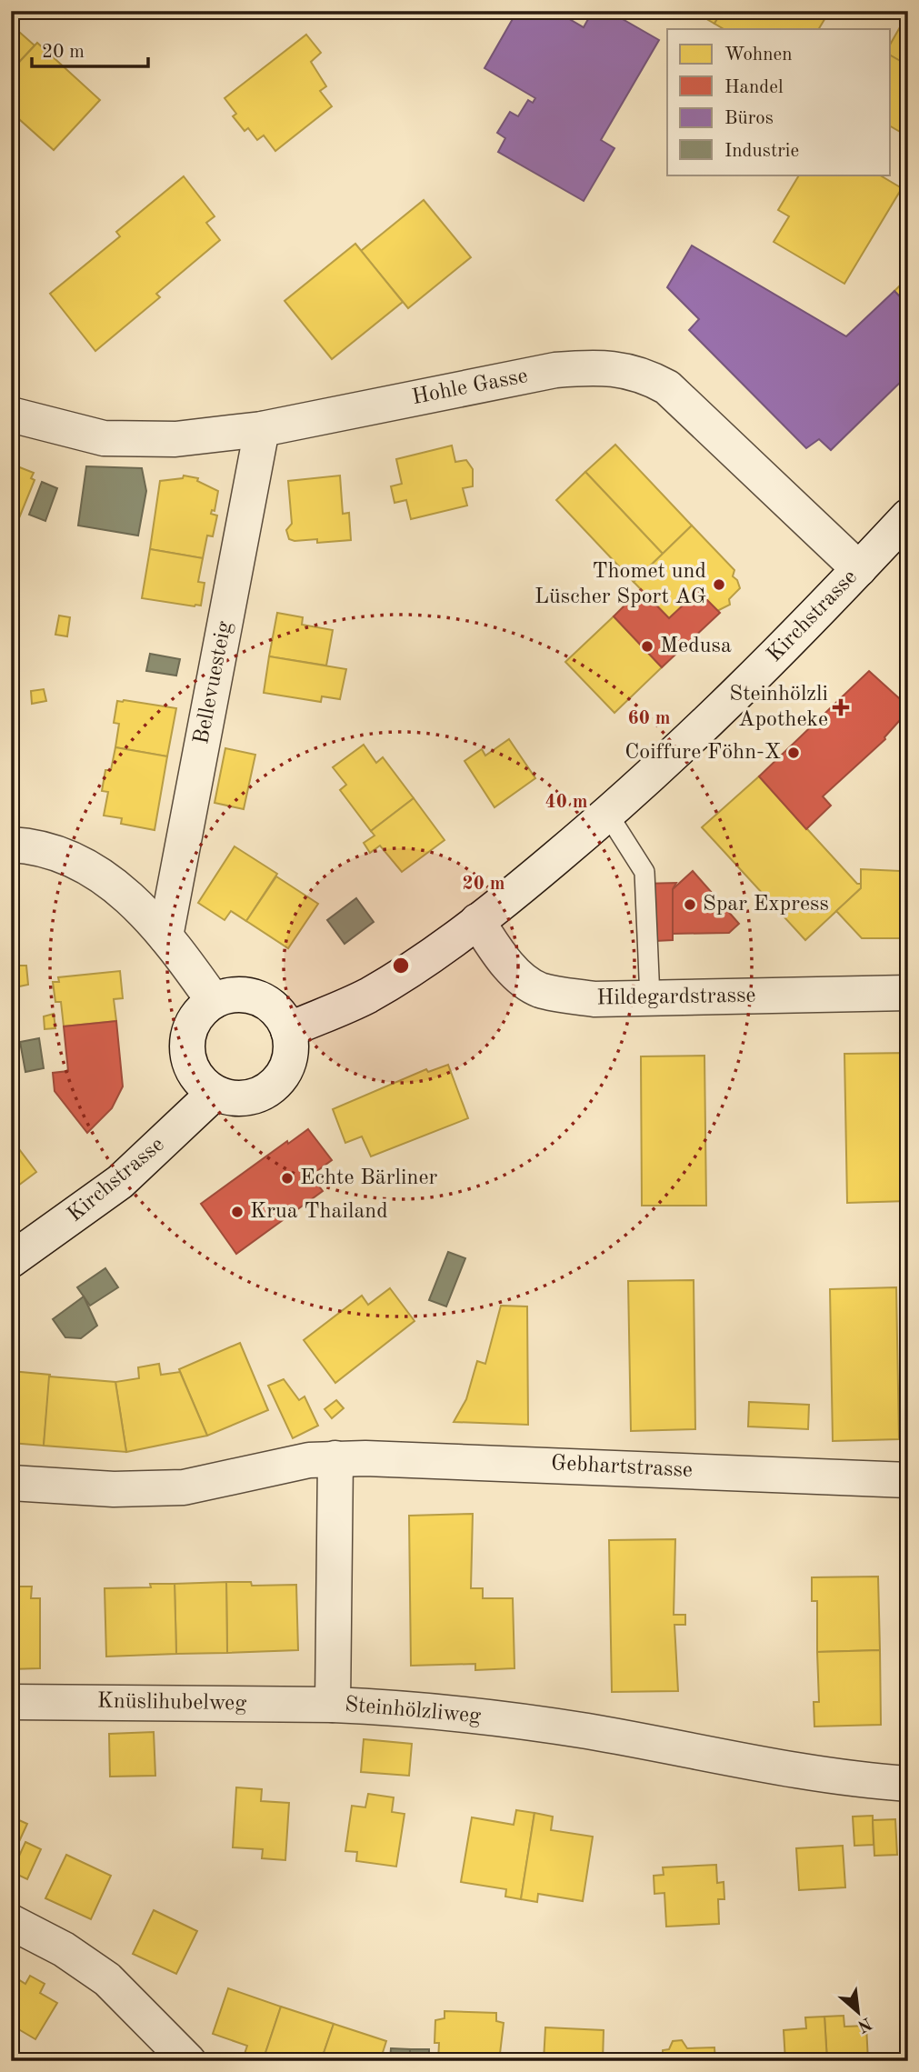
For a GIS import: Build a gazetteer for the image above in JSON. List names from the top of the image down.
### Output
{
  "streets": {
    "street": [
      "Hohle Gasse",
      "Kirchstrasse",
      "Bellevuesteig",
      "Hildegardstrasse",
      "Gebhartstrasse",
      "Knüslihubelweg",
      "Steinhölzliweg"
    ]
  },
  "crossings": [
    ["Hohle Gasse", "Kirchstrasse"],
    ["Hohle Gasse", "Bellevuesteig"],
    ["Kirchstrasse", "Hildegardstrasse"],
    ["Gebhartstrasse", "Steinhölzliweg"],
    ["Knüslihubelweg", "Steinhölzliweg"]
  ],
  "places": {
    "other": [
      "Thomet und Lüscher Sport AG",
      "Medusa",
      "Coiffure Föhn-X",
      "Spar Express",
      "Echte Bärliner",
      "Krua Thailand"
    ],
    "health": ["Steinhölzli Apotheke"]
  },
  "legend": [
    "Wohnen",
    "Handel",
    "Büros",
    "Industrie"
  ],
  "scale_bar": "20 m",
  "north": "bottom right",
  "rings": ["60 m", "40 m", "20 m"]
}
